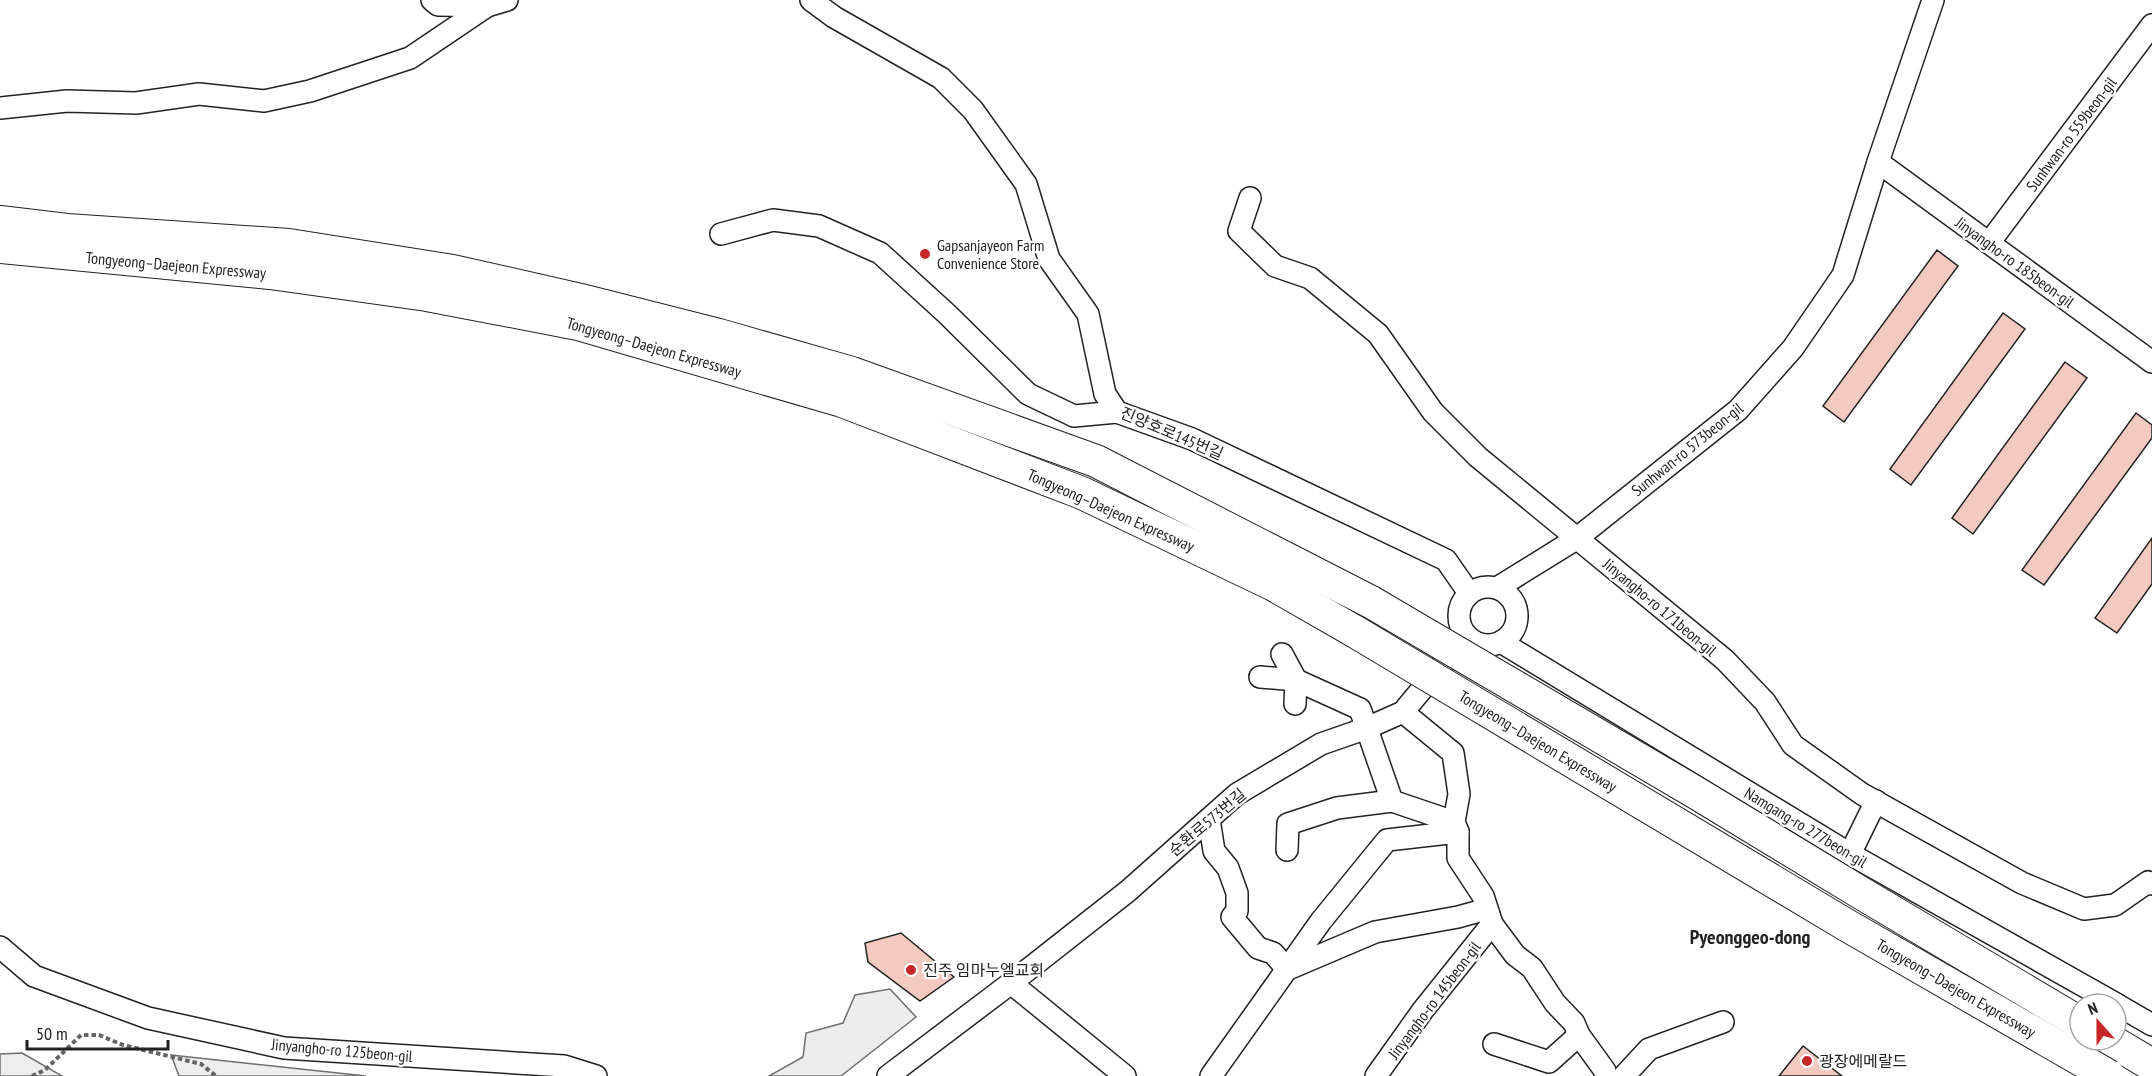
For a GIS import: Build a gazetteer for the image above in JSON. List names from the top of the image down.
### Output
{
  "streets": {
    "highway": ["Tongyeong–Daejeon Expressway"],
    "street": [
      "Sunhwan-ro 559beon-gil",
      "Jinyangho-ro 185beon-gil",
      "진양호로145번길",
      "Sunhwan-ro 573beon-gil",
      "Jinyangho-ro 171beon-gil",
      "순환로573번길",
      "Namgang-ro 277beon-gil",
      "Jinyangho-ro 145beon-gil",
      "Jinyangho-ro 125beon-gil"
    ]
  },
  "crossings": [
    ["Sunhwan-ro 559beon-gil", "Jinyangho-ro 185beon-gil"],
    ["Jinyangho-ro 185beon-gil", "Sunhwan-ro 573beon-gil"],
    ["진양호로145번길", "Sunhwan-ro 573beon-gil"],
    ["진양호로145번길", "순환로573번길"],
    ["진양호로145번길", "Namgang-ro 277beon-gil"],
    ["Sunhwan-ro 573beon-gil", "Jinyangho-ro 171beon-gil"],
    ["Sunhwan-ro 573beon-gil", "순환로573번길"],
    ["Sunhwan-ro 573beon-gil", "Namgang-ro 277beon-gil"],
    ["순환로573번길", "Namgang-ro 277beon-gil"]
  ],
  "districts": ["Pyeonggeo-dong"],
  "places": ["Gapsanjayeon Farm Convenience Store", "진주 임마누엘교회", "광장에메랄드"],
  "scale_bar": "50 m",
  "north": "top"
}
